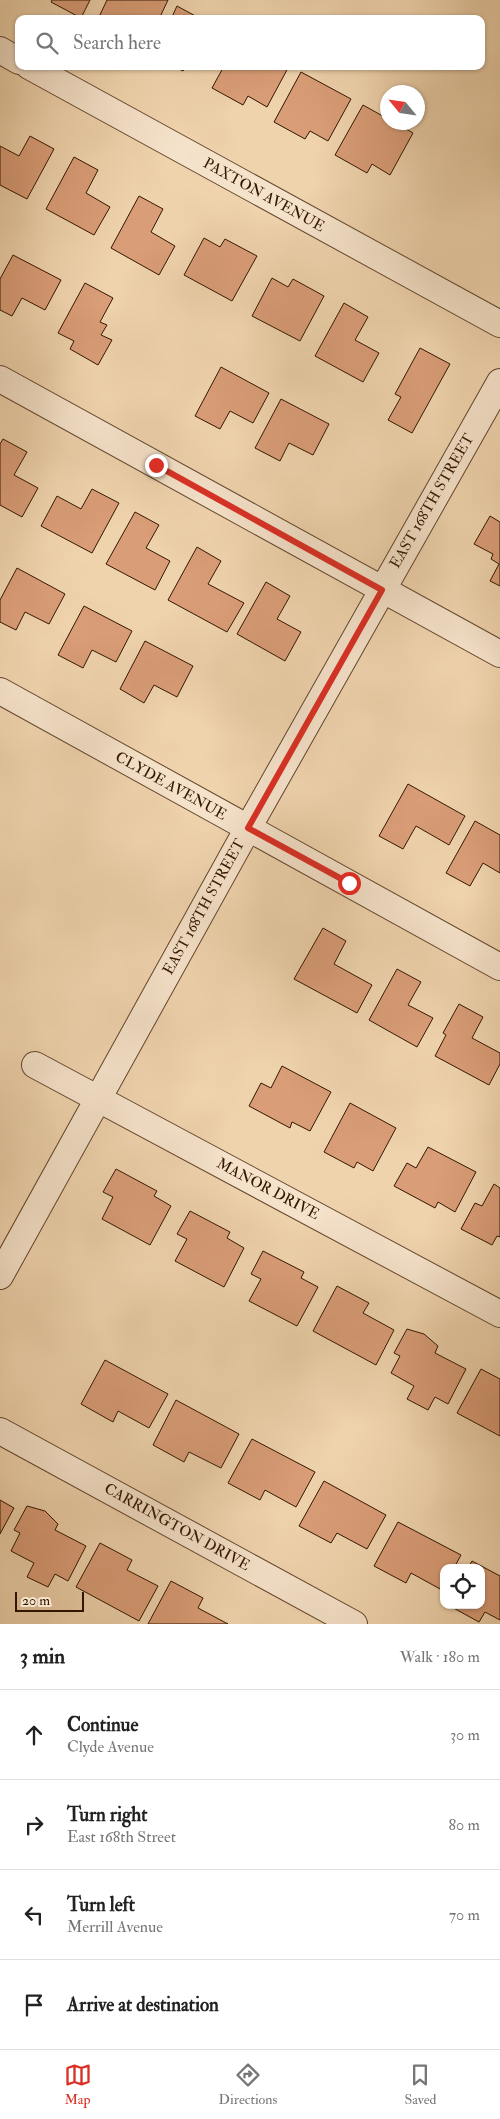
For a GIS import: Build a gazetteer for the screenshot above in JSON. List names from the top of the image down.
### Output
{
  "streets": {
    "street": [
      "PAXTON AVENUE",
      "EAST 168TH STREET",
      "CLYDE AVENUE",
      "MANOR DRIVE",
      "CARRINGTON DRIVE"
    ]
  },
  "crossings": [
    ["EAST 168TH STREET", "CLYDE AVENUE"],
    ["EAST 168TH STREET", "MANOR DRIVE"]
  ],
  "scale_bar": "20 m",
  "north": "top left",
  "page": {
    "search": "Search here",
    "scale": "20 m",
    "heading": ["3 min", "Walk · 180 m"],
    "list": [
      ["Continue", "Clyde Avenue", "30 m"],
      ["Turn right", "East 168th Street", "80 m"],
      ["Turn left", "Merrill Avenue", "70 m"],
      "Arrive at destination"
    ],
    "nav": ["Map", "Directions", "Saved"]
  }
}
